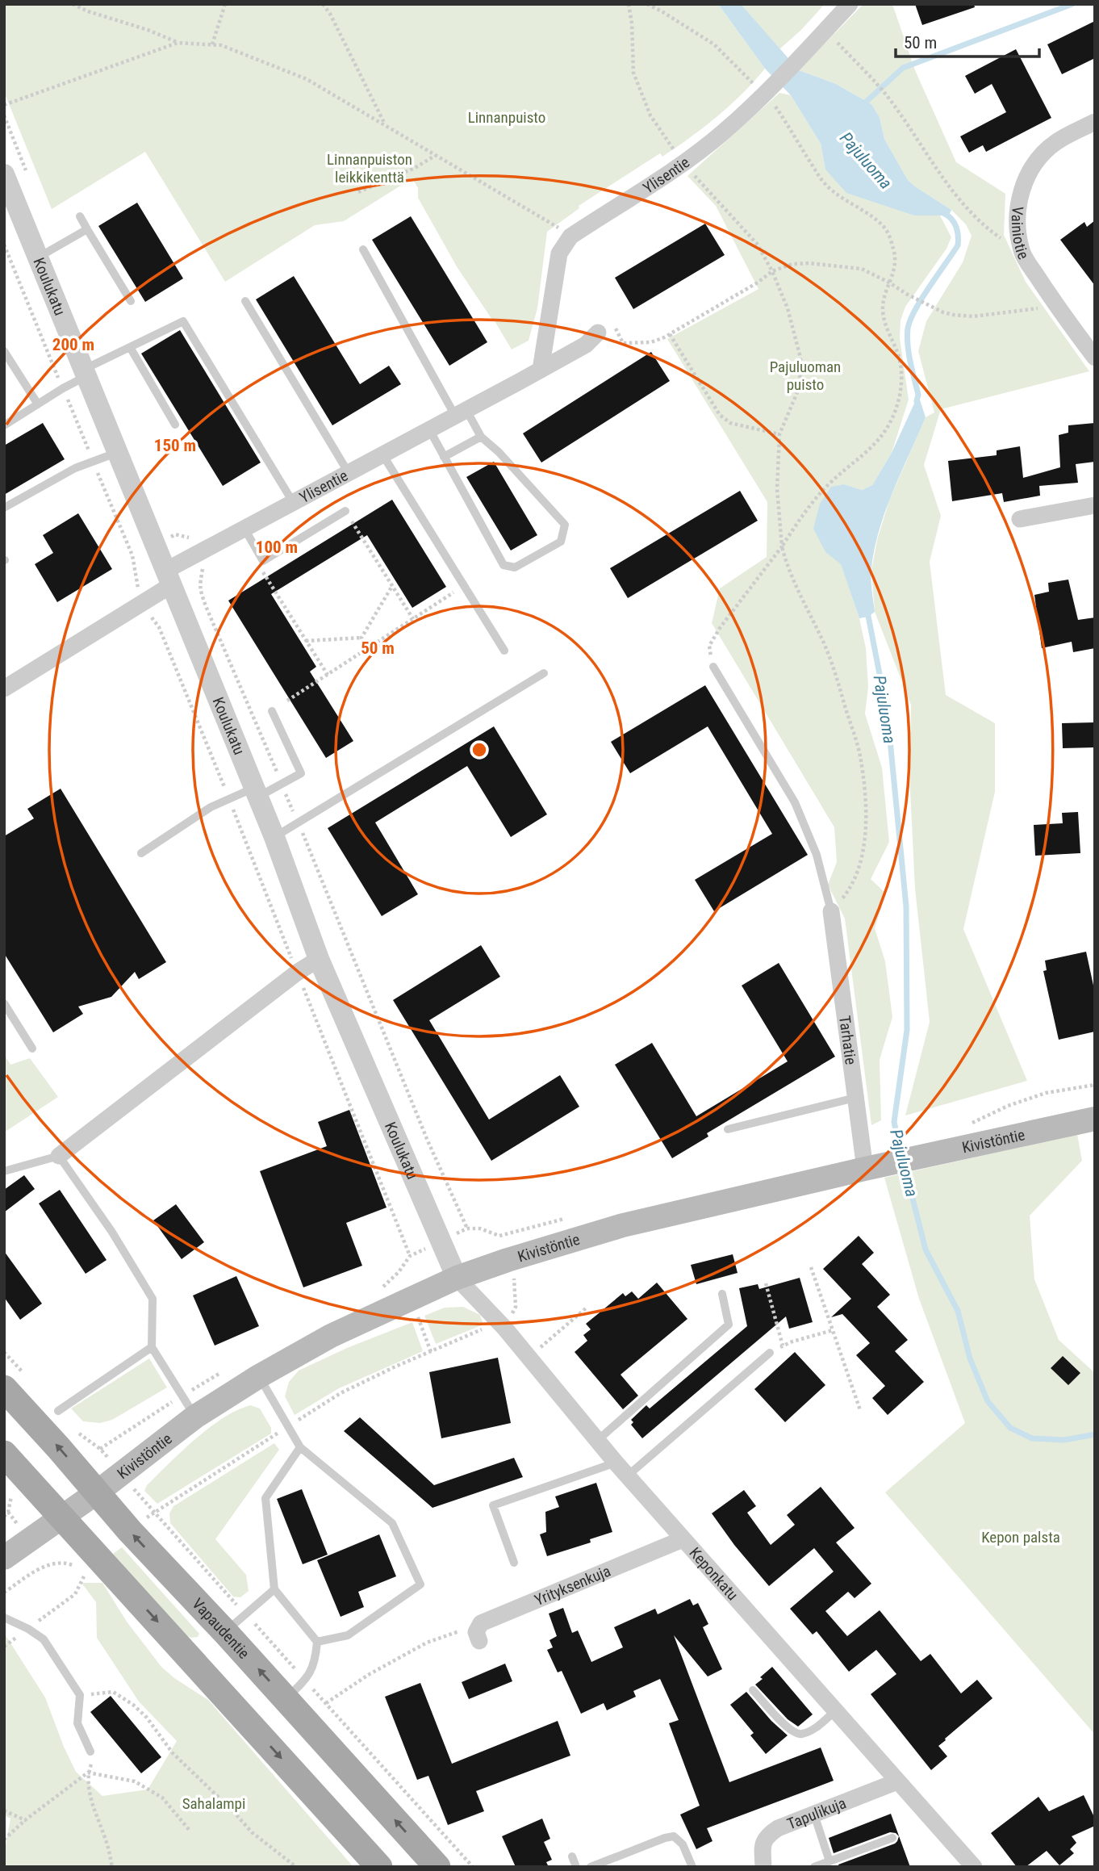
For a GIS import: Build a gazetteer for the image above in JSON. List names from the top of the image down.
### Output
{
  "streets": {
    "main road": ["Kivistöntie", "Vapaudentie"],
    "street": [
      "Ylisentie",
      "Vainiotie",
      "Koulukatu",
      "Tarhatie",
      "Keponkatu",
      "Yrityksenkuja",
      "Tapulikuja"
    ]
  },
  "crossings": [
    ["Ylisentie", "Koulukatu"],
    ["Koulukatu", "Kivistöntie"],
    ["Koulukatu", "Keponkatu"],
    ["Tarhatie", "Kivistöntie"],
    ["Kivistöntie", "Keponkatu"],
    ["Kivistöntie", "Vapaudentie"],
    ["Keponkatu", "Yrityksenkuja"],
    ["Keponkatu", "Tapulikuja"]
  ],
  "water": ["Pajuluoma"],
  "parks": [
    "Linnanpuisto",
    "Linnanpuiston leikkikenttä",
    "Pajuluoman puisto",
    "Kepon palsta",
    "Sahalampi"
  ],
  "scale_bar": "50 m",
  "rings": [
    "200 m",
    "150 m",
    "100 m",
    "50 m"
  ]
}
